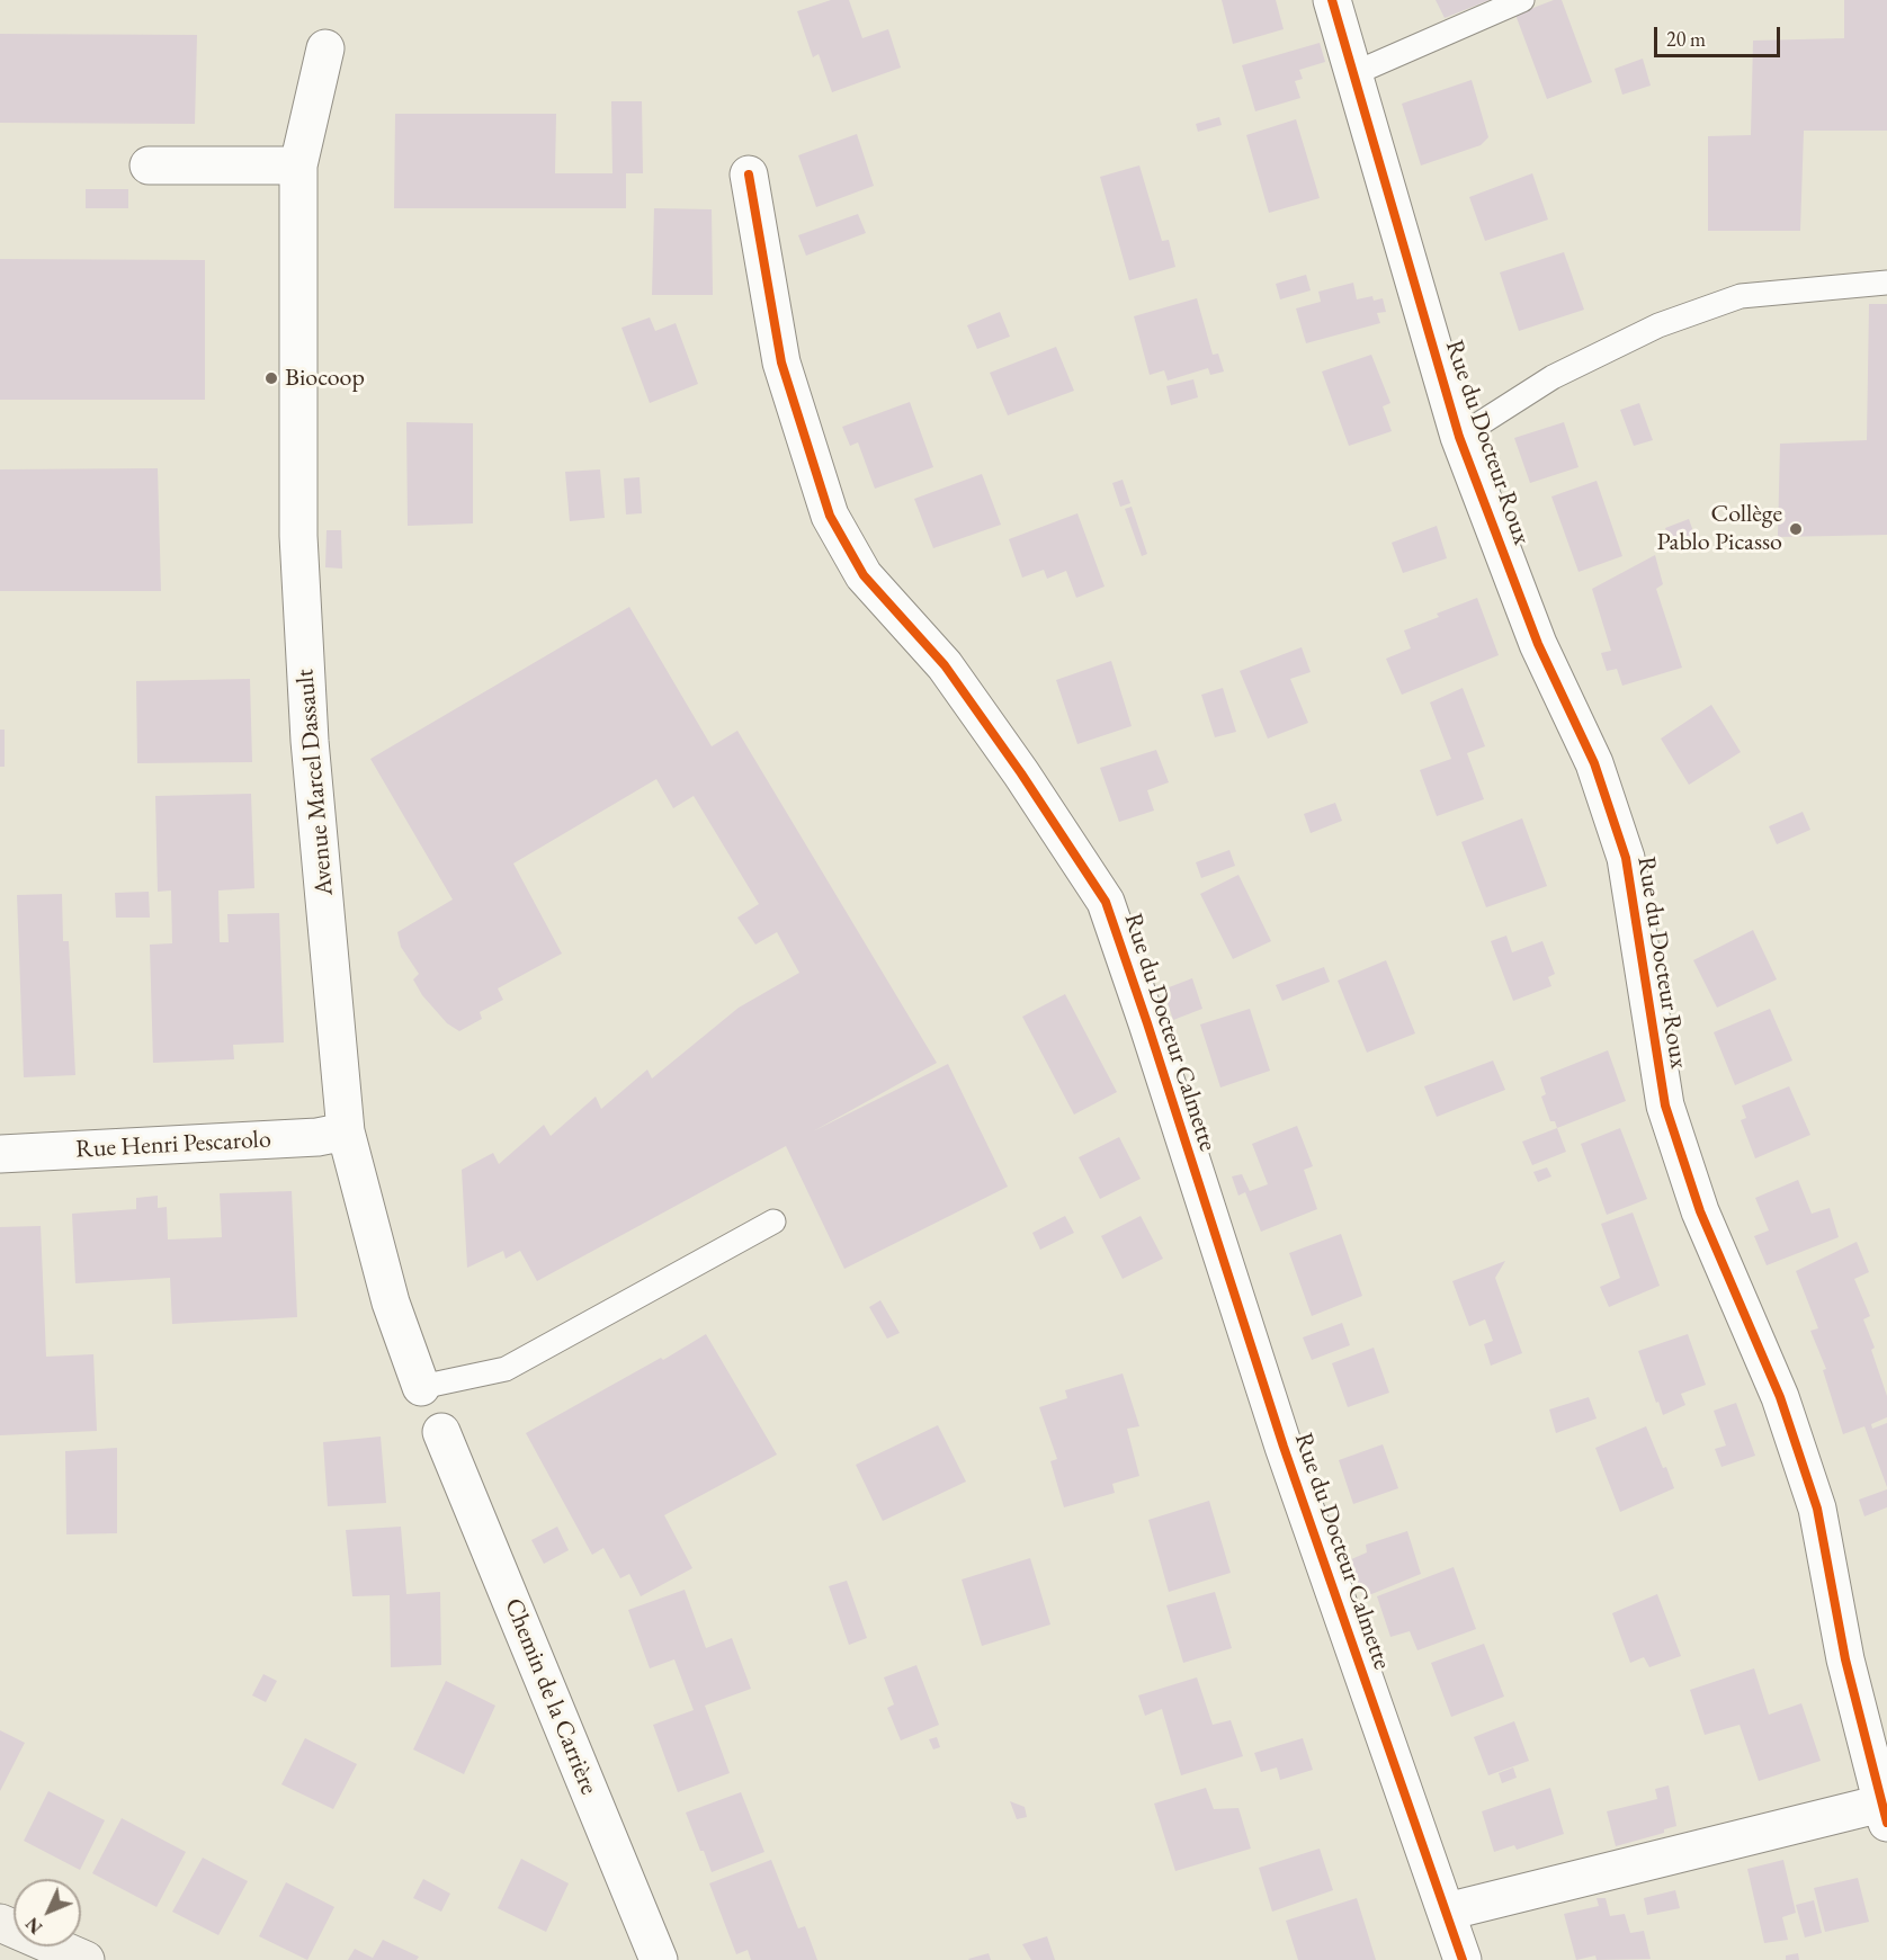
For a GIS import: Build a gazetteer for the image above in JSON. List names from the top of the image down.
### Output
{
  "streets": {
    "street": [
      "Rue du Docteur Roux",
      "Avenue Marcel Dassault",
      "Rue du Docteur Calmette",
      "Rue Henri Pescarolo",
      "Chemin de la Carrière"
    ]
  },
  "crossings": [
    ["Avenue Marcel Dassault", "Rue Henri Pescarolo"]
  ],
  "places": ["Biocoop", "Collège Pablo Picasso"],
  "scale_bar": "20 m",
  "north": "bottom left"
}
